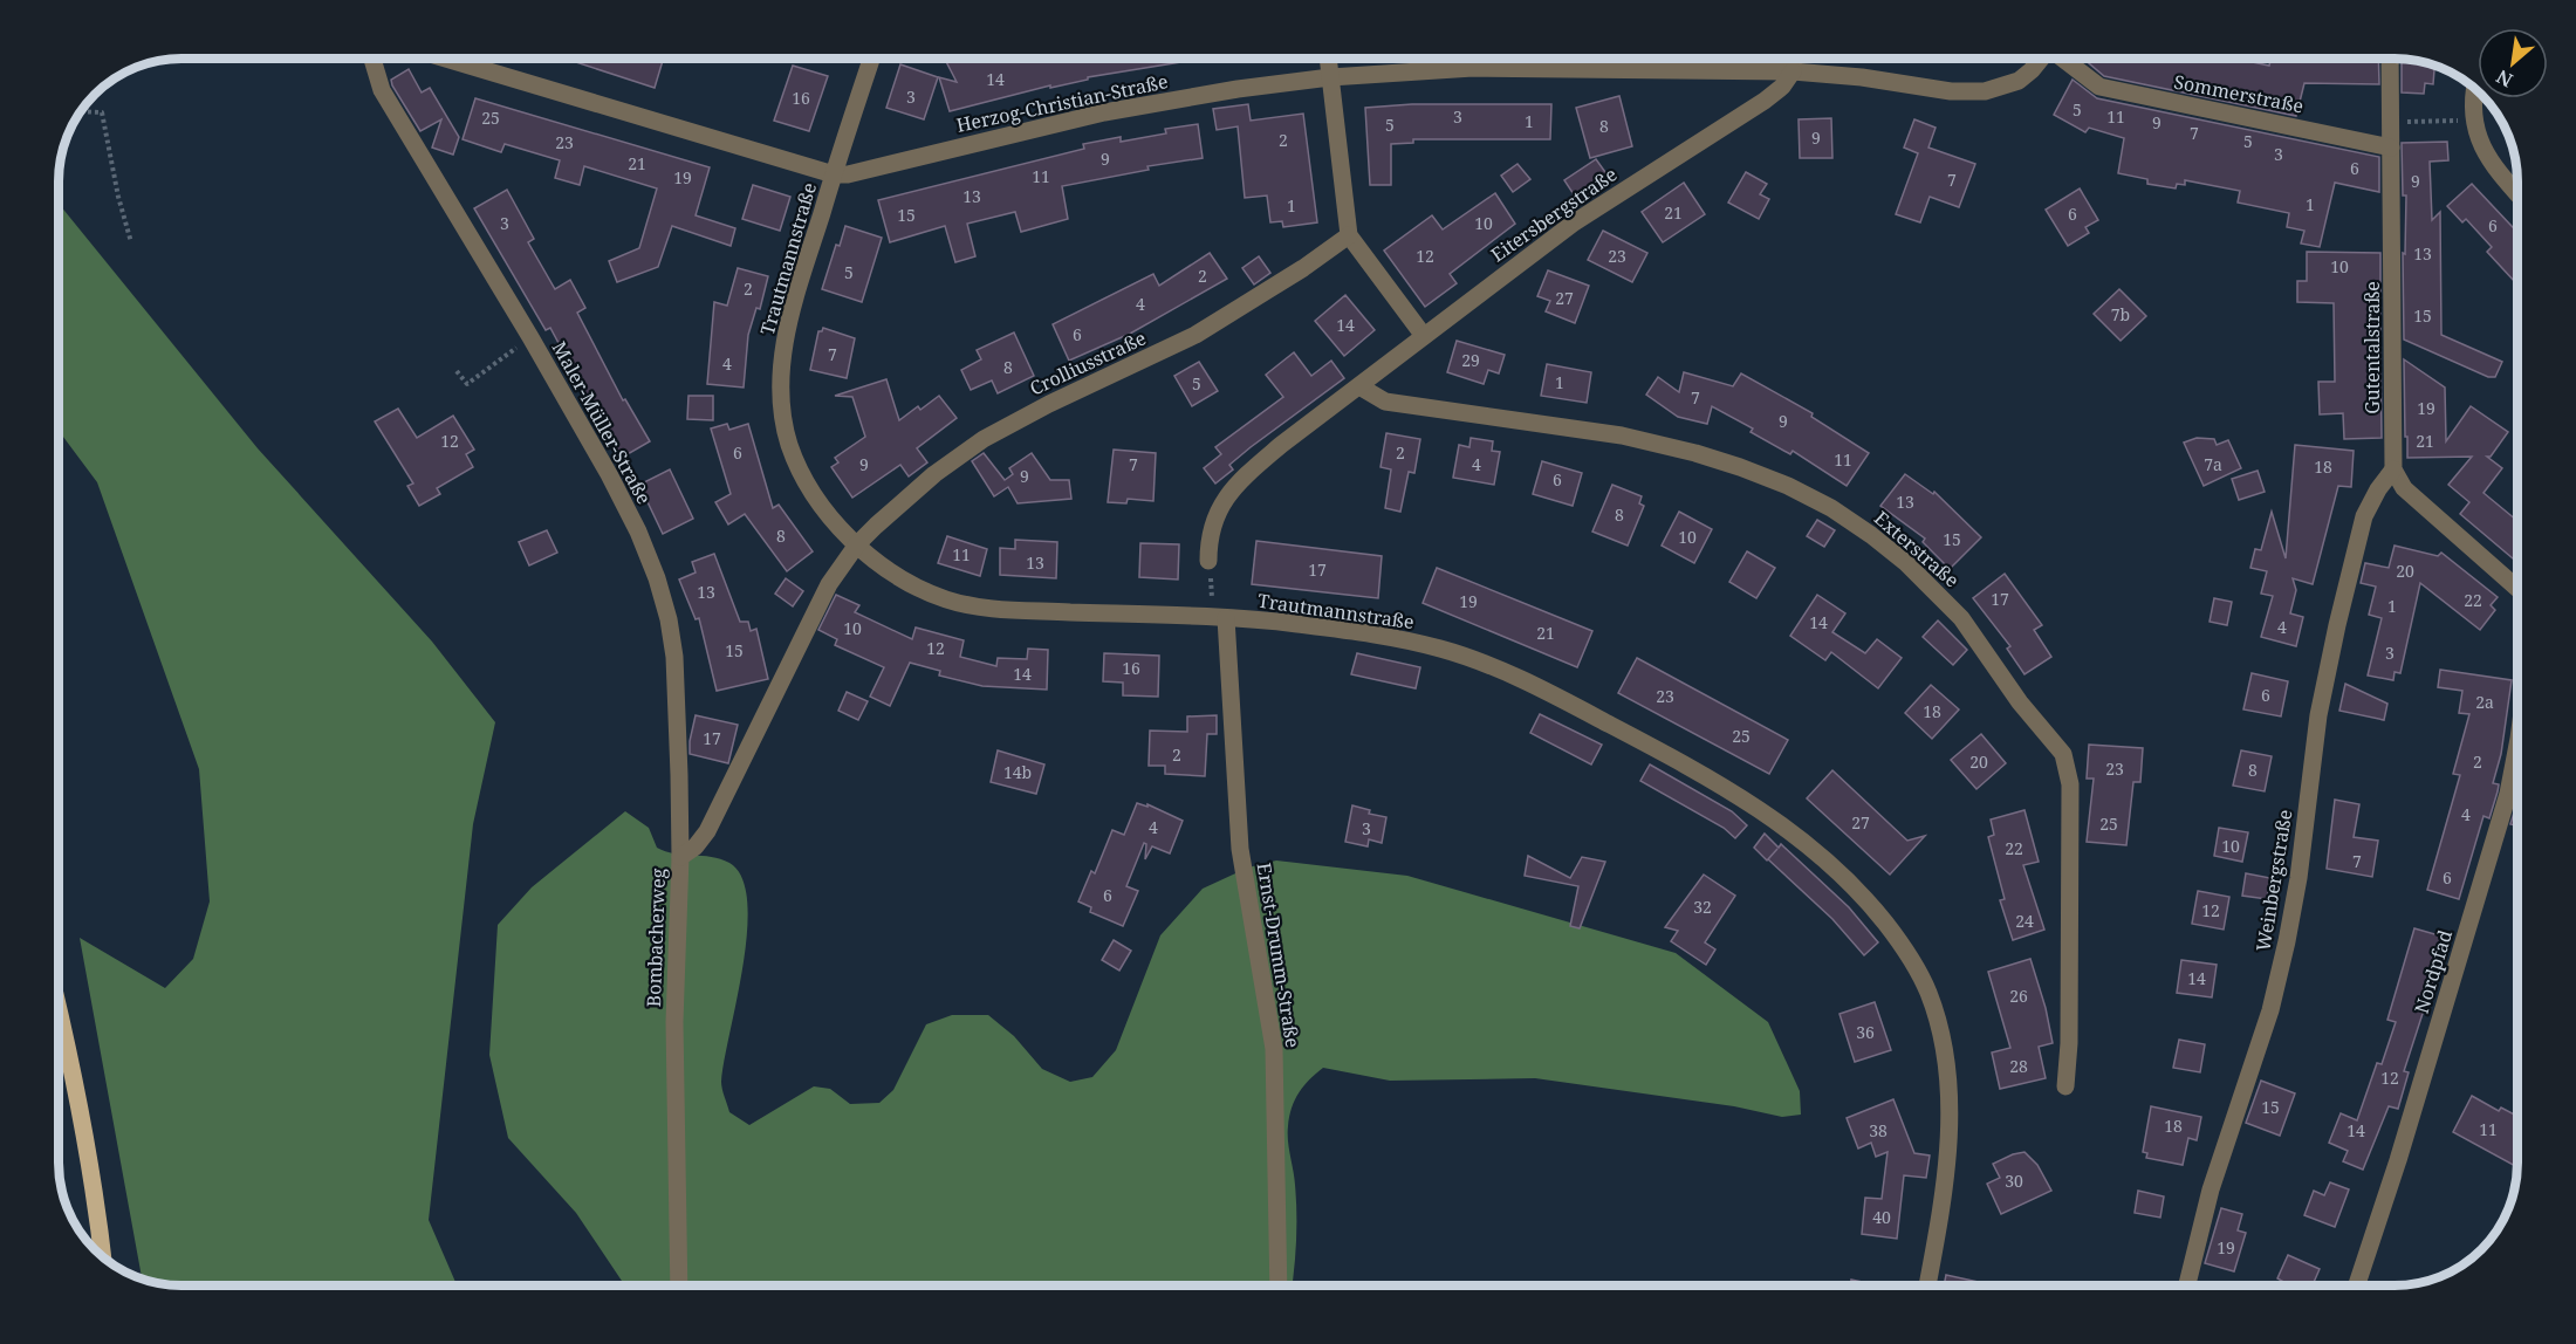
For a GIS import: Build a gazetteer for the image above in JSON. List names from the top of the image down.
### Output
{
  "streets": {
    "street": [
      "Sommerstraße",
      "Herzog-Christian-Straße",
      "Eitersbergstraße",
      "Trautmannstraße",
      "Gutentalstraße",
      "Crolliusstraße",
      "Maler-Müller-Straße",
      "Exterstraße",
      "Weinbergstraße",
      "Bombacherweg",
      "Ernst-Drumm-Straße",
      "Nordpfad"
    ]
  },
  "crossings": [
    ["Sommerstraße", "Gutentalstraße"],
    ["Herzog-Christian-Straße", "Eitersbergstraße"],
    ["Herzog-Christian-Straße", "Trautmannstraße"],
    ["Eitersbergstraße", "Exterstraße"],
    ["Trautmannstraße", "Crolliusstraße"],
    ["Trautmannstraße", "Bombacherweg"],
    ["Trautmannstraße", "Ernst-Drumm-Straße"],
    ["Gutentalstraße", "Weinbergstraße"],
    ["Crolliusstraße", "Bombacherweg"],
    ["Maler-Müller-Straße", "Bombacherweg"]
  ],
  "house_numbers": [
    "14",
    "3",
    "16",
    "5",
    "3",
    "11",
    "25",
    "1",
    "9",
    "5",
    "8",
    "7",
    "9",
    "2",
    "5",
    "23",
    "3",
    "9",
    "21",
    "6",
    "11",
    "19",
    "7",
    "9",
    "13",
    "1",
    "1",
    "21",
    "6",
    "15",
    "3",
    "10",
    "6",
    "13",
    "12",
    "23",
    "10",
    "5",
    "2",
    "2",
    "27",
    "4",
    "7b",
    "15",
    "14",
    "6",
    "7",
    "29",
    "4",
    "8",
    "1",
    "5",
    "7",
    "19",
    "9",
    "12",
    "21",
    "6",
    "2",
    "11",
    "9",
    "7",
    "4",
    "7a",
    "18",
    "9",
    "6",
    "13",
    "8",
    "8",
    "10",
    "15",
    "11",
    "13",
    "17",
    "20",
    "13",
    "17",
    "22",
    "19",
    "1",
    "14",
    "4",
    "10",
    "21",
    "12",
    "15",
    "3",
    "16",
    "14",
    "6",
    "23",
    "2a",
    "18",
    "25",
    "17",
    "2",
    "20",
    "2",
    "23",
    "8",
    "14b",
    "4",
    "27",
    "25",
    "4",
    "3",
    "10",
    "22",
    "7",
    "6",
    "6",
    "32",
    "12",
    "24",
    "14",
    "26",
    "36",
    "28",
    "12",
    "15",
    "18",
    "11",
    "38",
    "14",
    "30",
    "40",
    "19"
  ],
  "north": "bottom left"
}
